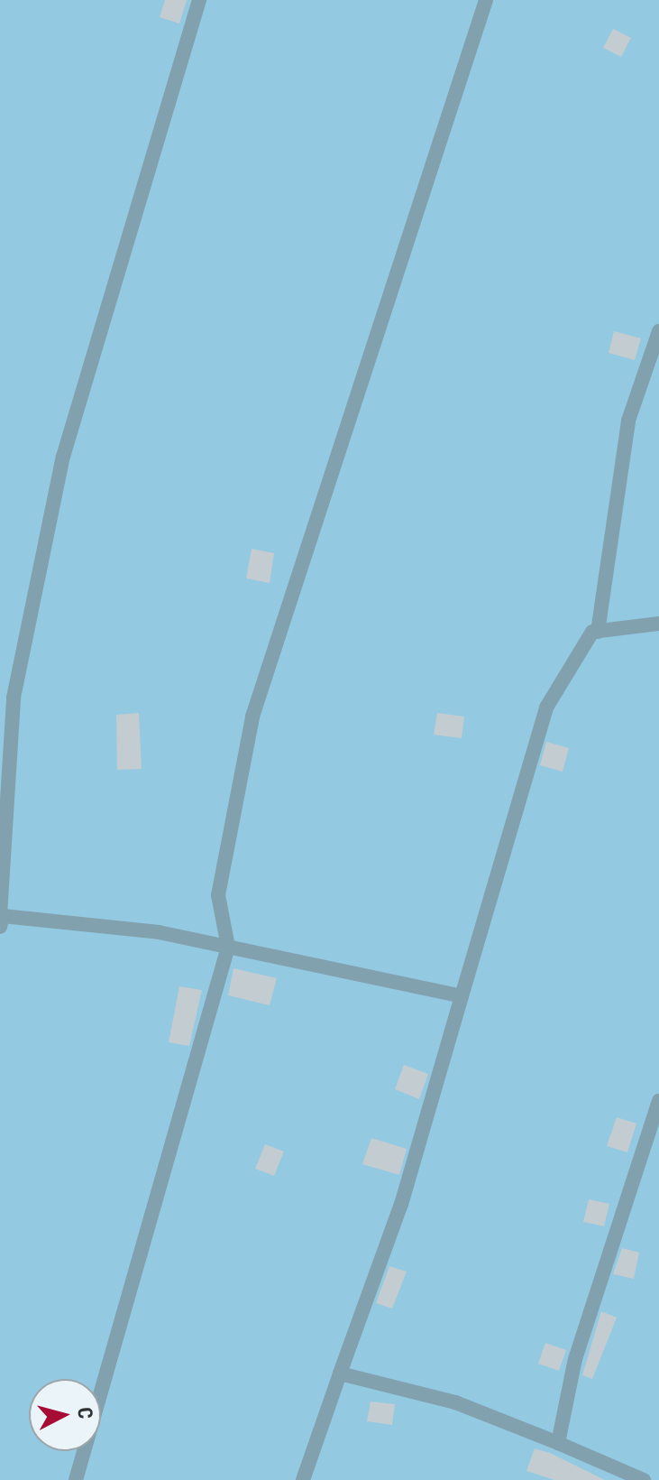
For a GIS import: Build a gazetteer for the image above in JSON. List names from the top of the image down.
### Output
{
  "north": "right"
}
